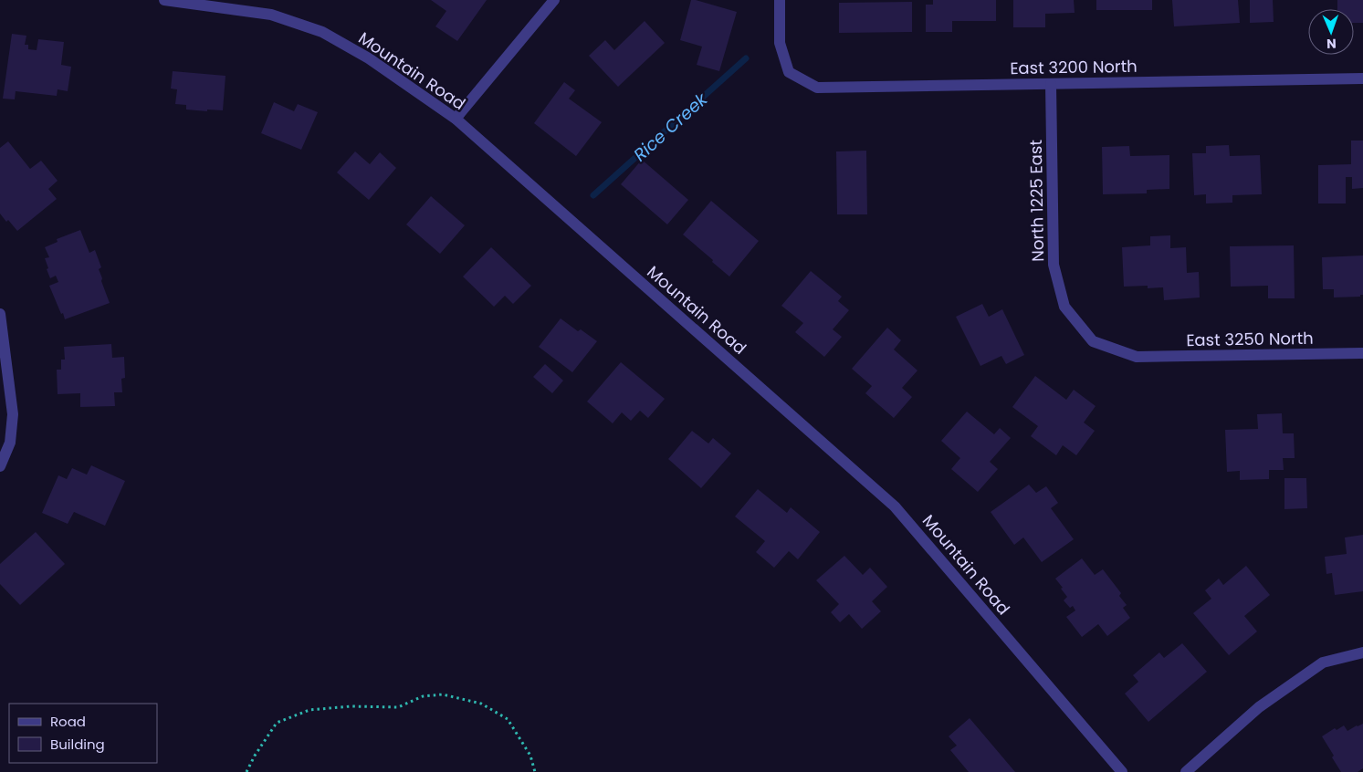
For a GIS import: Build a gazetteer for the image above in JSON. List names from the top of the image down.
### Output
{
  "streets": {
    "street": [
      "East 3200 North",
      "Mountain Road",
      "North 1225 East",
      "East 3250 North"
    ]
  },
  "crossings": [
    ["East 3200 North", "North 1225 East"],
    ["North 1225 East", "East 3250 North"]
  ],
  "water": ["Rice Creek"],
  "legend": ["Road", "Building"],
  "north": "bottom"
}
